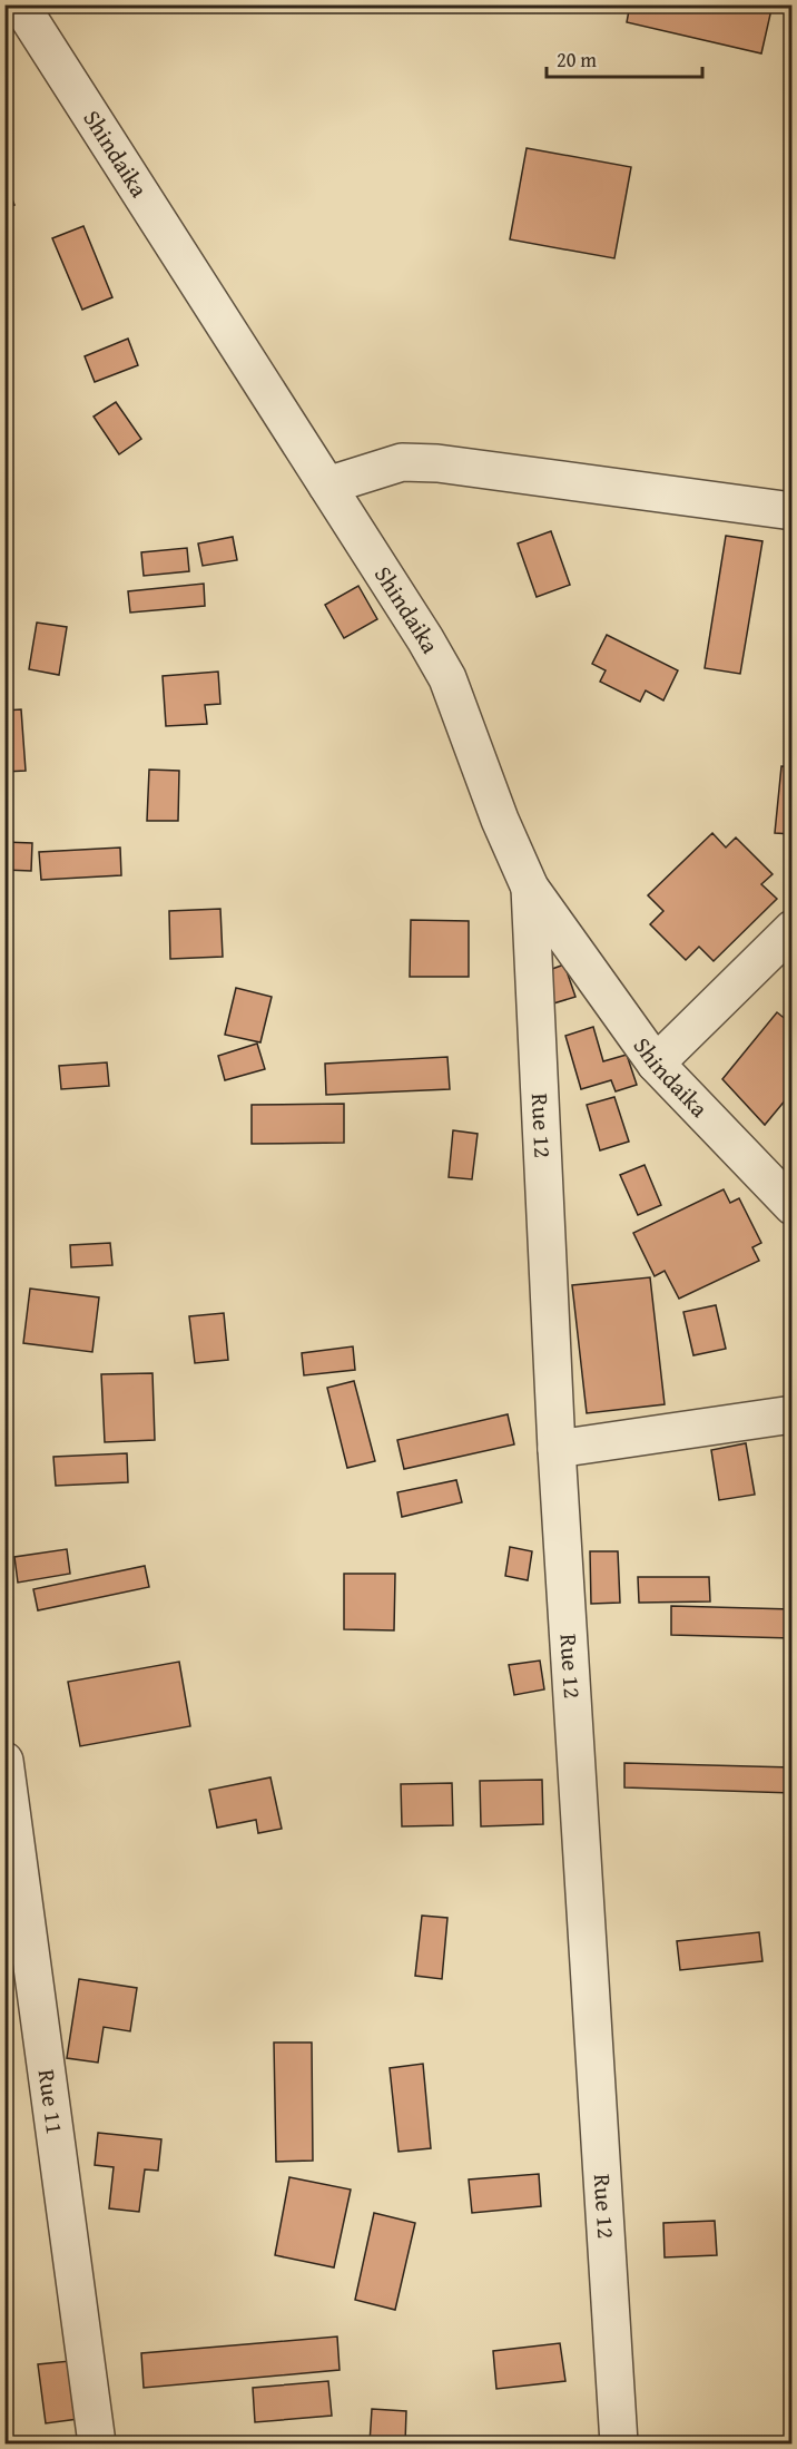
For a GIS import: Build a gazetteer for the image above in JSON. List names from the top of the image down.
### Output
{
  "streets": {
    "street": ["Shindaika", "Rue 12", "Rue 11"]
  },
  "crossings": [
    ["Shindaika", "Rue 12"]
  ],
  "scale_bar": "20 m"
}
